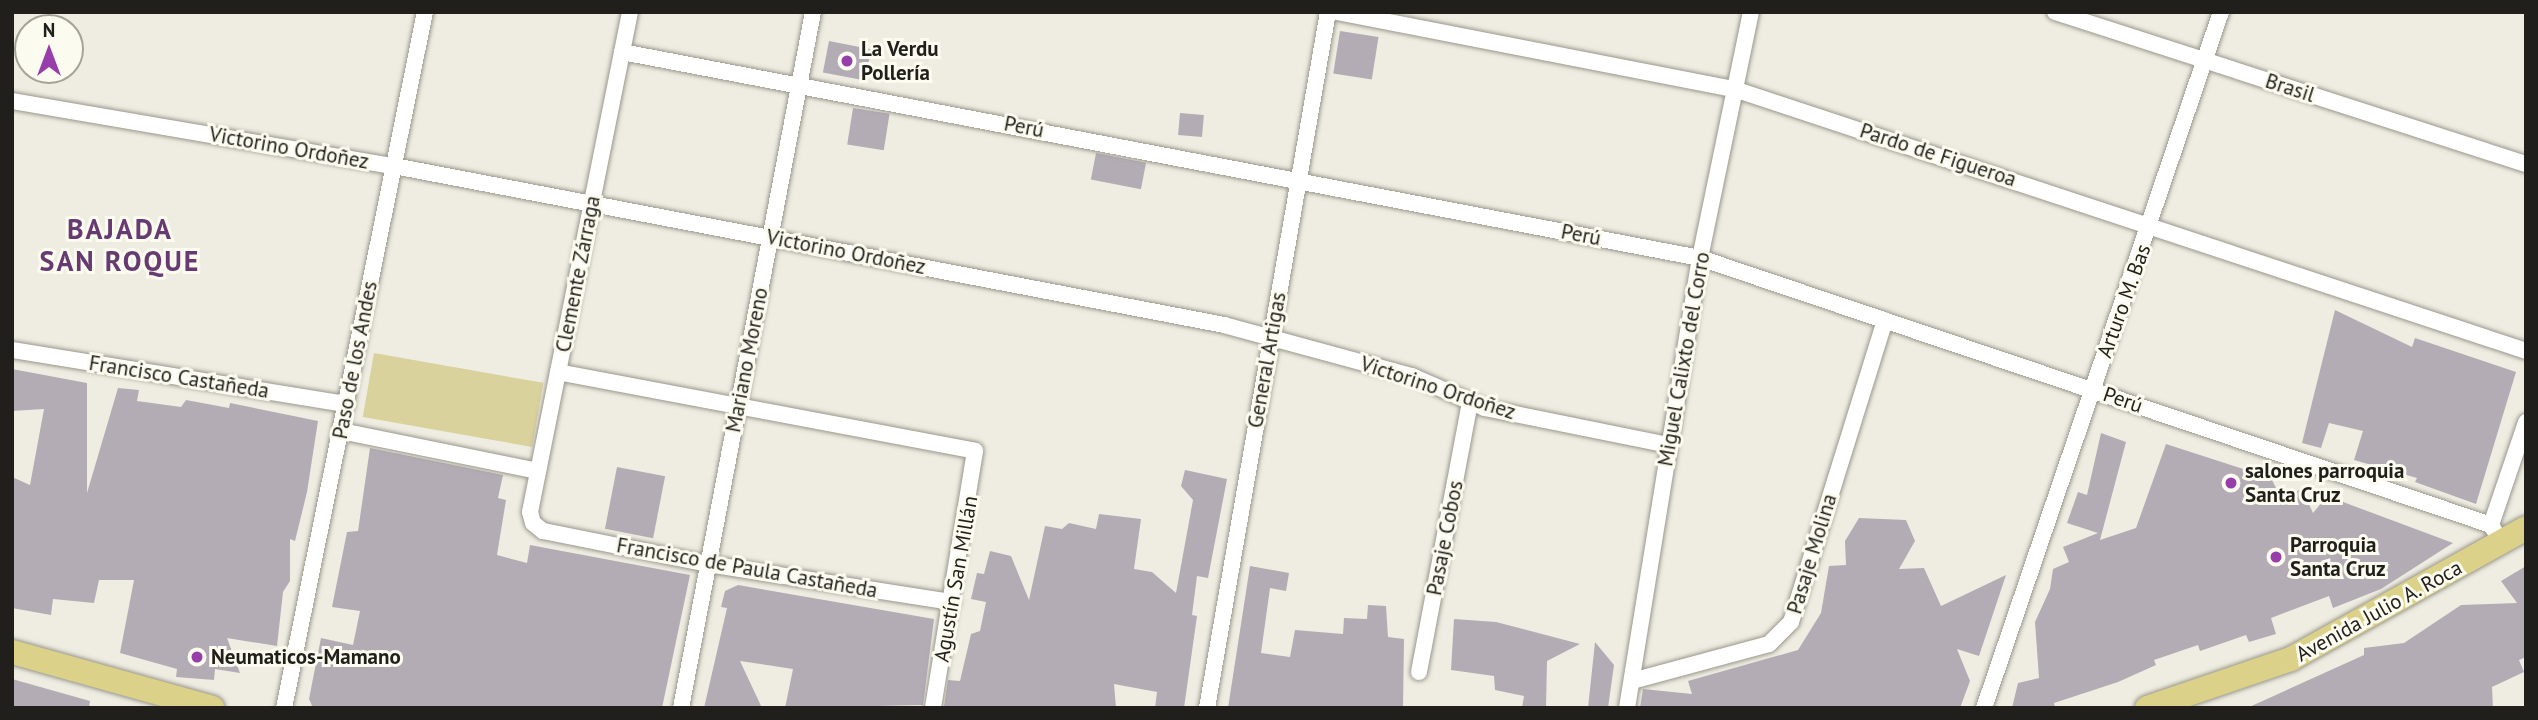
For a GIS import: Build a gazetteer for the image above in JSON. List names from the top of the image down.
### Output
{
  "streets": {
    "main road": ["Avenida Julio A. Roca"],
    "street": [
      "Brasil",
      "Perú",
      "Victorino Ordoñez",
      "Pardo de Figueroa",
      "Clemente Zárraga",
      "Arturo M. Bas",
      "Miguel Calixto del Corro",
      "Paso de los Andes",
      "Mariano Moreno",
      "General Artigas",
      "Francisco Castañeda",
      "Pasaje Cobos",
      "Pasaje Molina",
      "Francisco de Paula Castañeda",
      "Agustín San Millán"
    ]
  },
  "crossings": [
    ["Brasil", "Arturo M. Bas"],
    ["Perú", "Clemente Zárraga"],
    ["Perú", "Arturo M. Bas"],
    ["Perú", "Miguel Calixto del Corro"],
    ["Perú", "Mariano Moreno"],
    ["Perú", "General Artigas"],
    ["Perú", "Pasaje Molina"],
    ["Perú", "Avenida Julio A. Roca"],
    ["Victorino Ordoñez", "Clemente Zárraga"],
    ["Victorino Ordoñez", "Miguel Calixto del Corro"],
    ["Victorino Ordoñez", "Paso de los Andes"],
    ["Victorino Ordoñez", "Mariano Moreno"],
    ["Victorino Ordoñez", "General Artigas"],
    ["Victorino Ordoñez", "Pasaje Cobos"],
    ["Pardo de Figueroa", "Arturo M. Bas"],
    ["Pardo de Figueroa", "Miguel Calixto del Corro"],
    ["Clemente Zárraga", "Francisco de Paula Castañeda"],
    ["Miguel Calixto del Corro", "Pasaje Molina"],
    ["Paso de los Andes", "Francisco Castañeda"],
    ["Mariano Moreno", "Francisco de Paula Castañeda"],
    ["Mariano Moreno", "Agustín San Millán"],
    ["Francisco de Paula Castañeda", "Agustín San Millán"]
  ],
  "districts": ["BAJADA SAN ROQUE"],
  "places": [
    "La Verdu Pollería",
    "salones parroquia Santa Cruz",
    "Parroquia Santa Cruz",
    "Neumaticos-Mamano"
  ],
  "north": "top"
}
